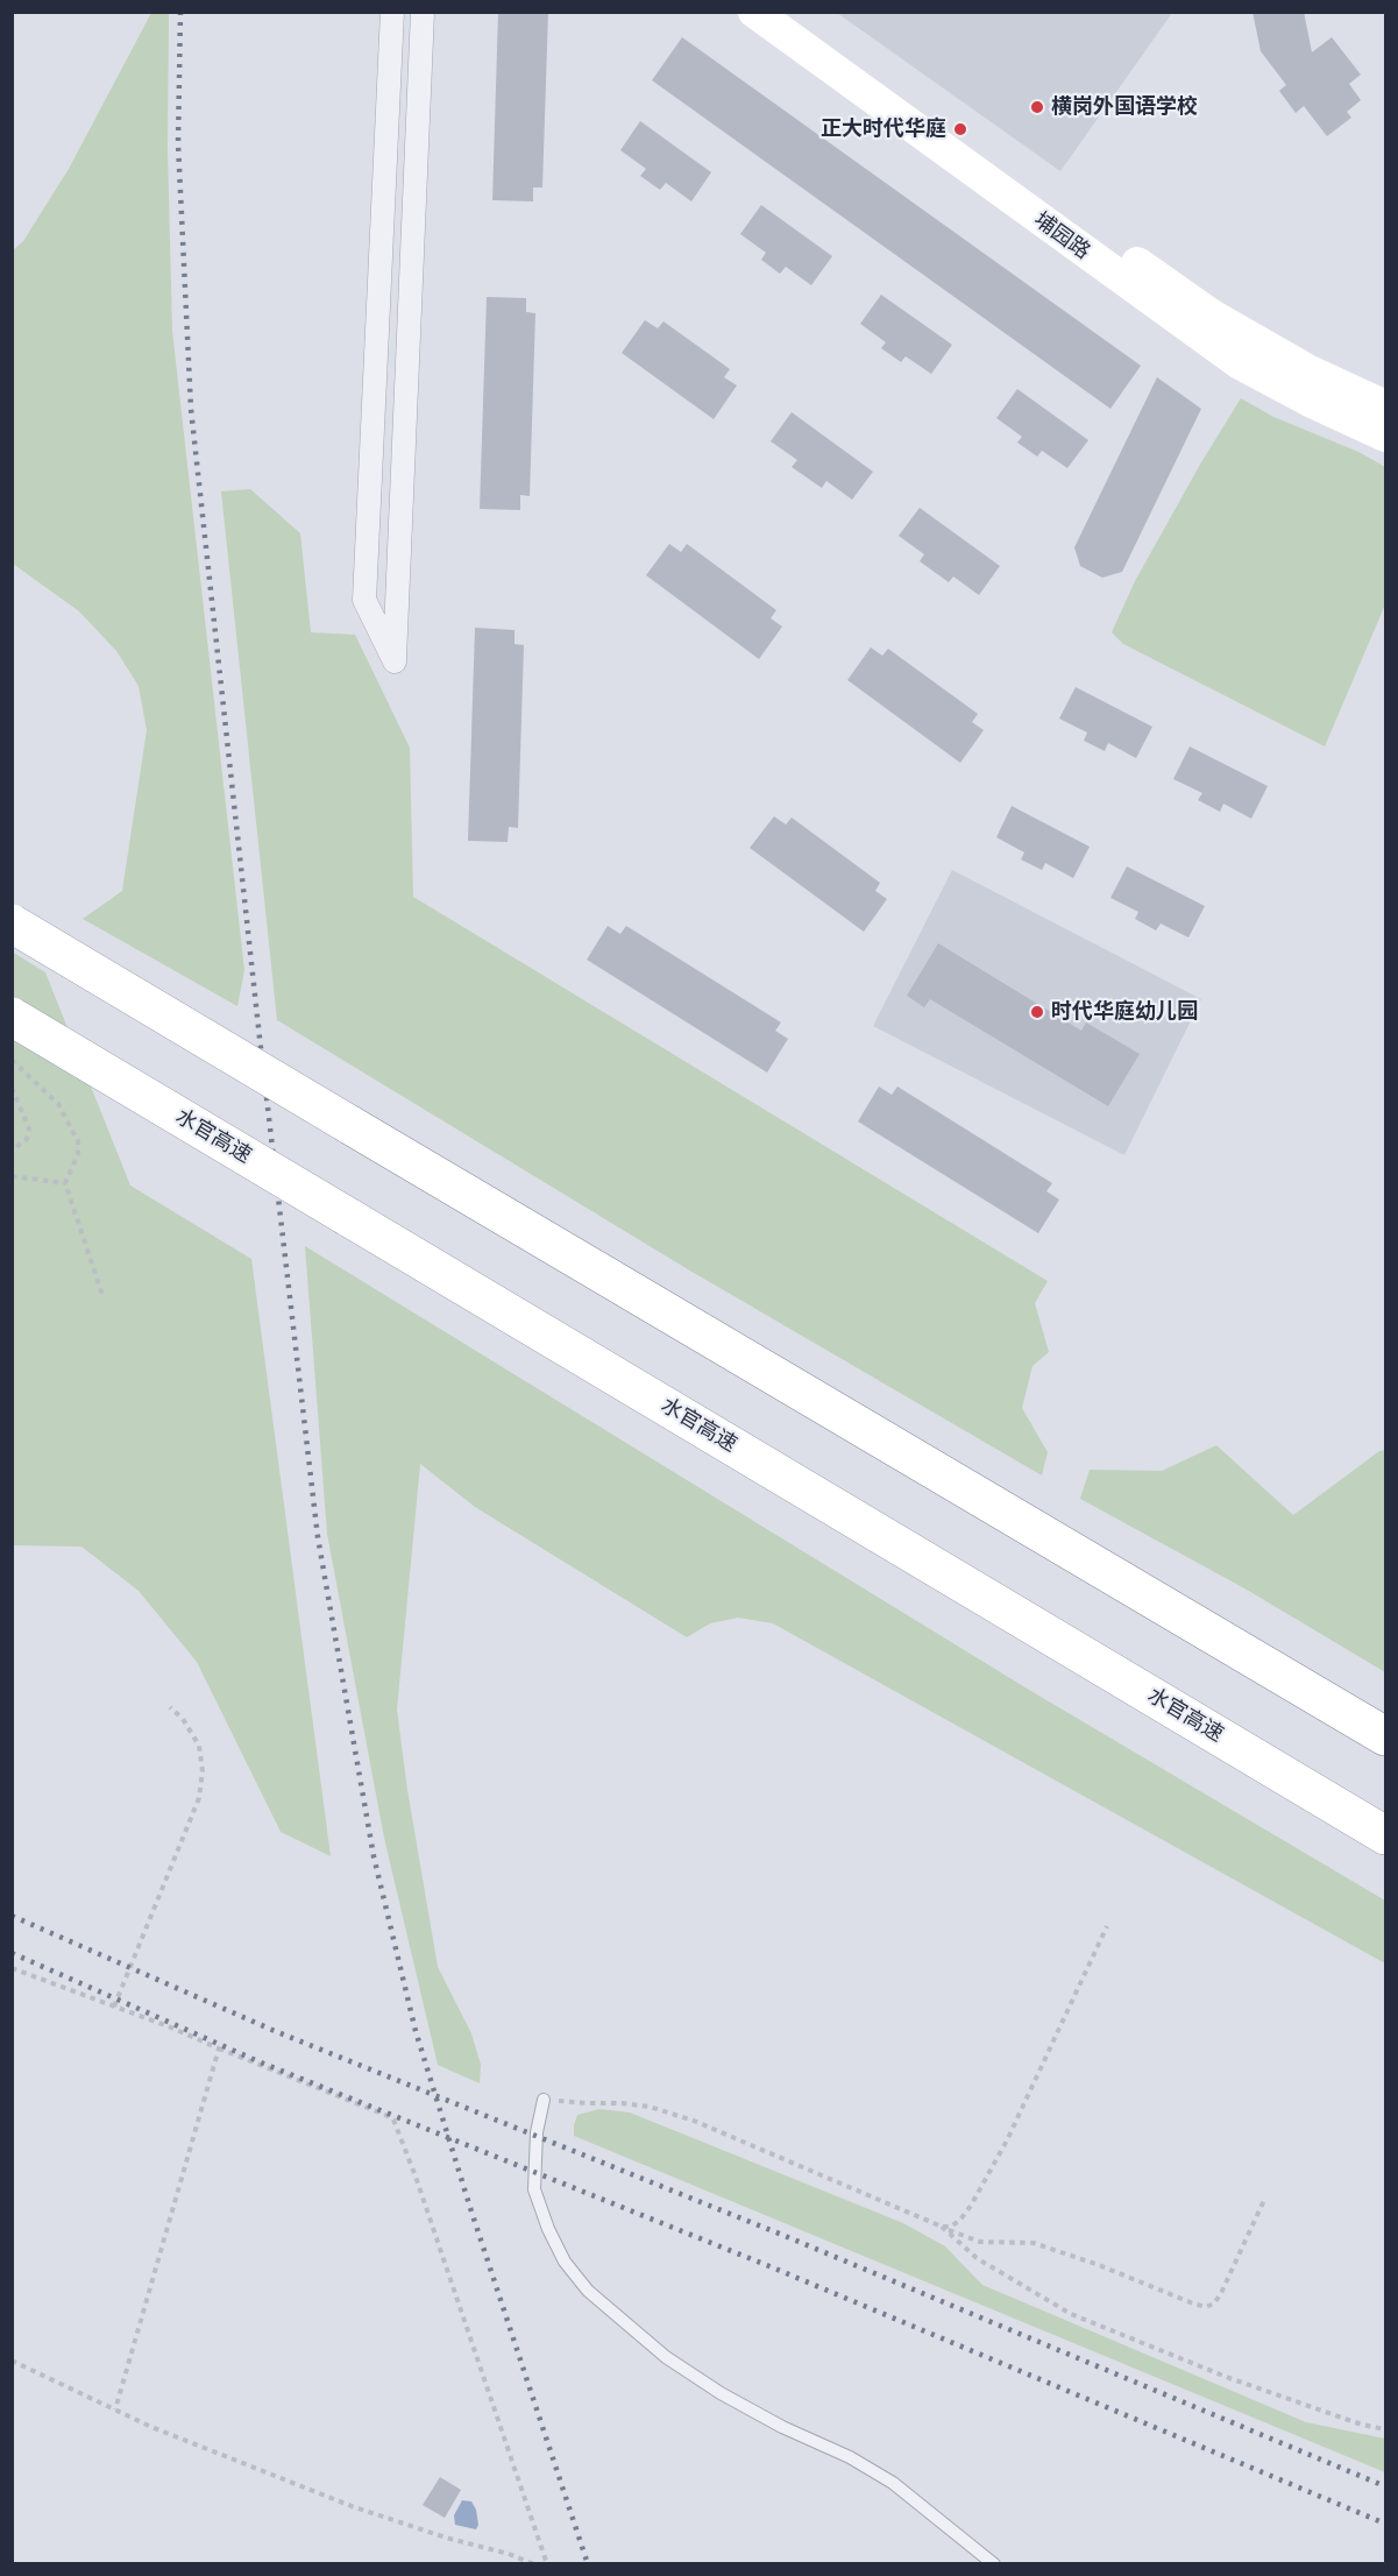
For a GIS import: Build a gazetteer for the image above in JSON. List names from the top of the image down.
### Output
{
  "streets": {
    "highway": ["水官高速"],
    "street": ["埔园路"]
  },
  "places": ["横岗外国语学校", "正大时代华庭", "时代华庭幼儿园"]
}
